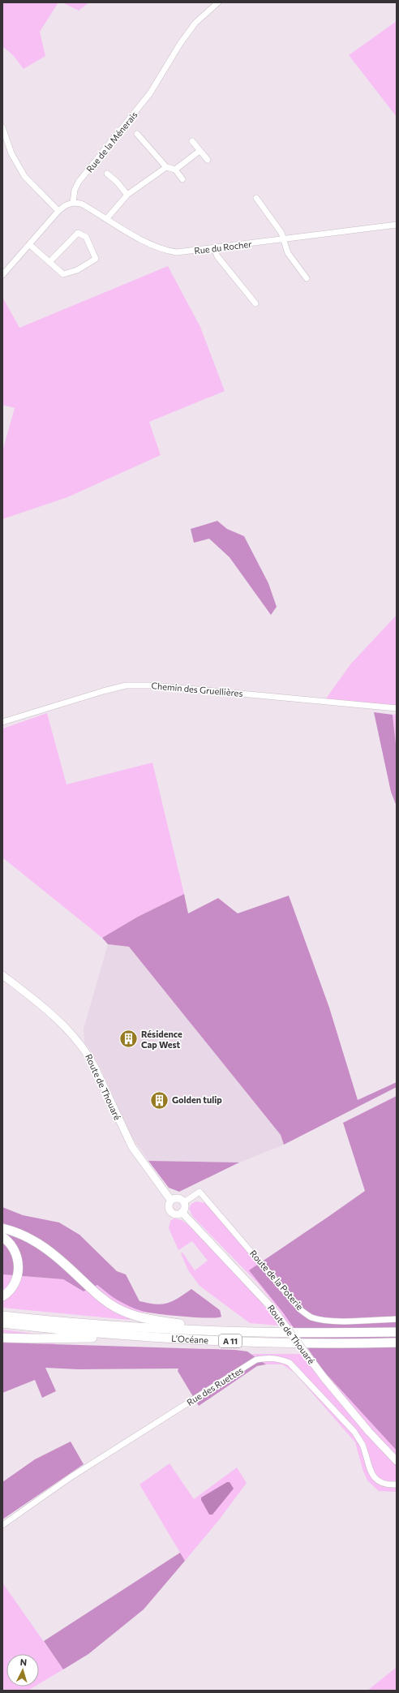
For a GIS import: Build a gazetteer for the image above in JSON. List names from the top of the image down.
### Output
{
  "streets": {
    "highway": ["L’Océane", "A 11"],
    "main road": ["Route de Thouaré"],
    "street": [
      "Rue de la Ménerais",
      "Rue du Rocher",
      "Chemin des Gruellières",
      "Route de la Poterie",
      "Rue des Ruettes"
    ]
  },
  "crossings": [
    ["Rue de la Ménerais", "Rue du Rocher"],
    ["Route de Thouaré", "Route de la Poterie"]
  ],
  "places": {
    "building": ["Résidence Cap West", "Golden tulip"]
  },
  "north": "top"
}
